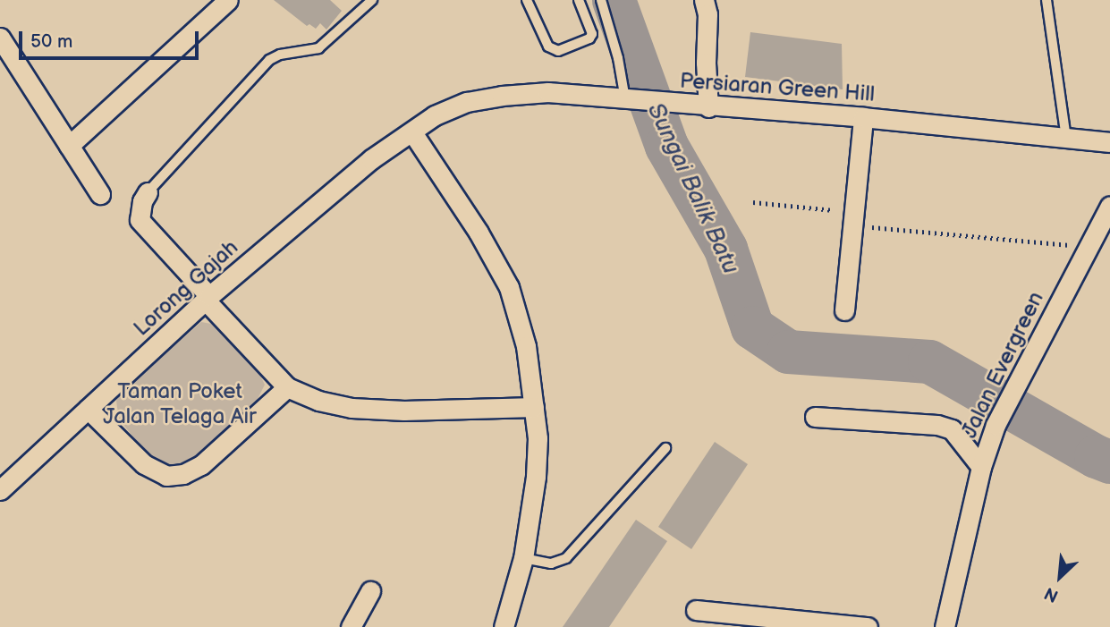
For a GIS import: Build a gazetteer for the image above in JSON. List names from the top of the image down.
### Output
{
  "streets": {
    "street": ["Persiaran Green Hill", "Lorong Gajah", "Jalan Evergreen"]
  },
  "crossings": [
    ["Persiaran Green Hill", "Lorong Gajah"]
  ],
  "water": ["Sungai Balik Batu"],
  "parks": ["Taman Poket Jalan Telaga Air"],
  "scale_bar": "50 m",
  "north": "bottom left"
}
